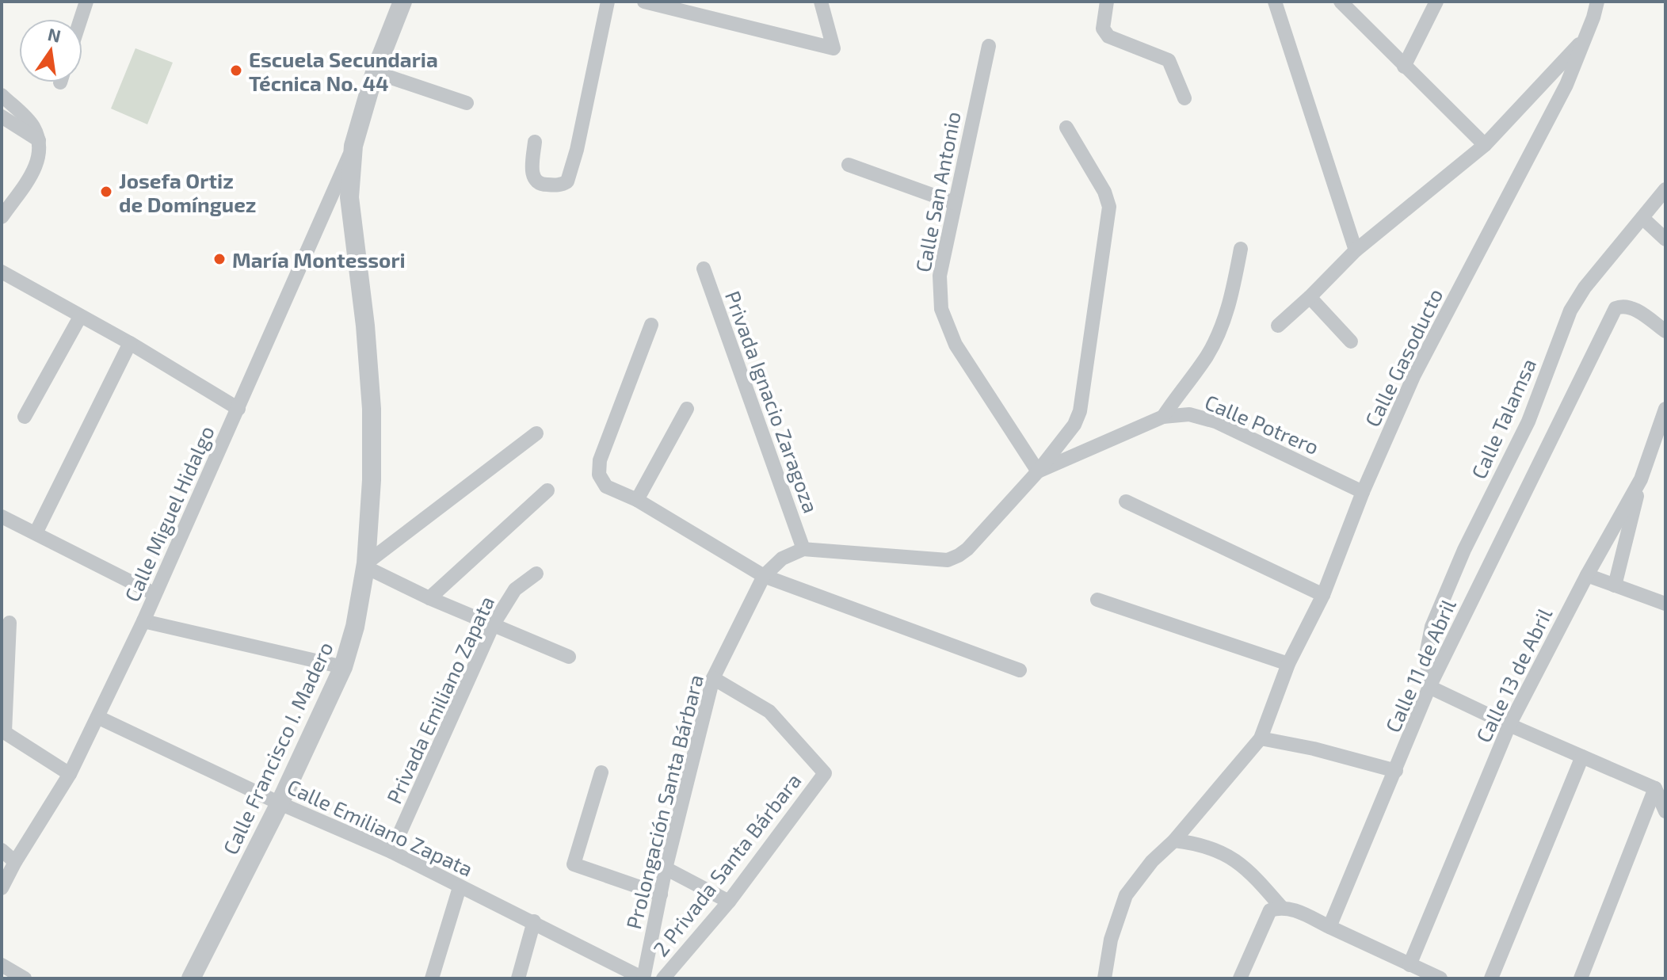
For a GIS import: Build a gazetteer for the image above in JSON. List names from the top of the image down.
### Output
{
  "streets": {
    "street": [
      "Calle San Antonio",
      "Calle Gasoducto",
      "Privada Ignacio Zaragoza",
      "Calle Talamsa",
      "Calle Potrero",
      "Calle Miguel Hidalgo",
      "Calle 11 de Abril",
      "Calle 13 de Abril",
      "Privada Emiliano Zapata",
      "Calle Francisco I. Madero",
      "Prolongación Santa Bárbara",
      "Calle Emiliano Zapata",
      "2 Privada Santa Bárbara"
    ]
  },
  "crossings": [
    ["Calle San Antonio", "Calle Potrero"],
    ["Calle Gasoducto", "Calle Potrero"],
    ["Privada Ignacio Zaragoza", "Prolongación Santa Bárbara"],
    ["Calle Talamsa", "Calle 11 de Abril"],
    ["Calle Miguel Hidalgo", "Calle Francisco I. Madero"],
    ["Calle Miguel Hidalgo", "Calle Emiliano Zapata"],
    ["Privada Emiliano Zapata", "Calle Emiliano Zapata"],
    ["Calle Francisco I. Madero", "Calle Emiliano Zapata"],
    ["Prolongación Santa Bárbara", "Calle Emiliano Zapata"],
    ["Prolongación Santa Bárbara", "2 Privada Santa Bárbara"]
  ],
  "places": ["Escuela Secundaria Técnica No. 44", "Josefa Ortiz de Domínguez", "María Montessori"],
  "north": "top"
}
